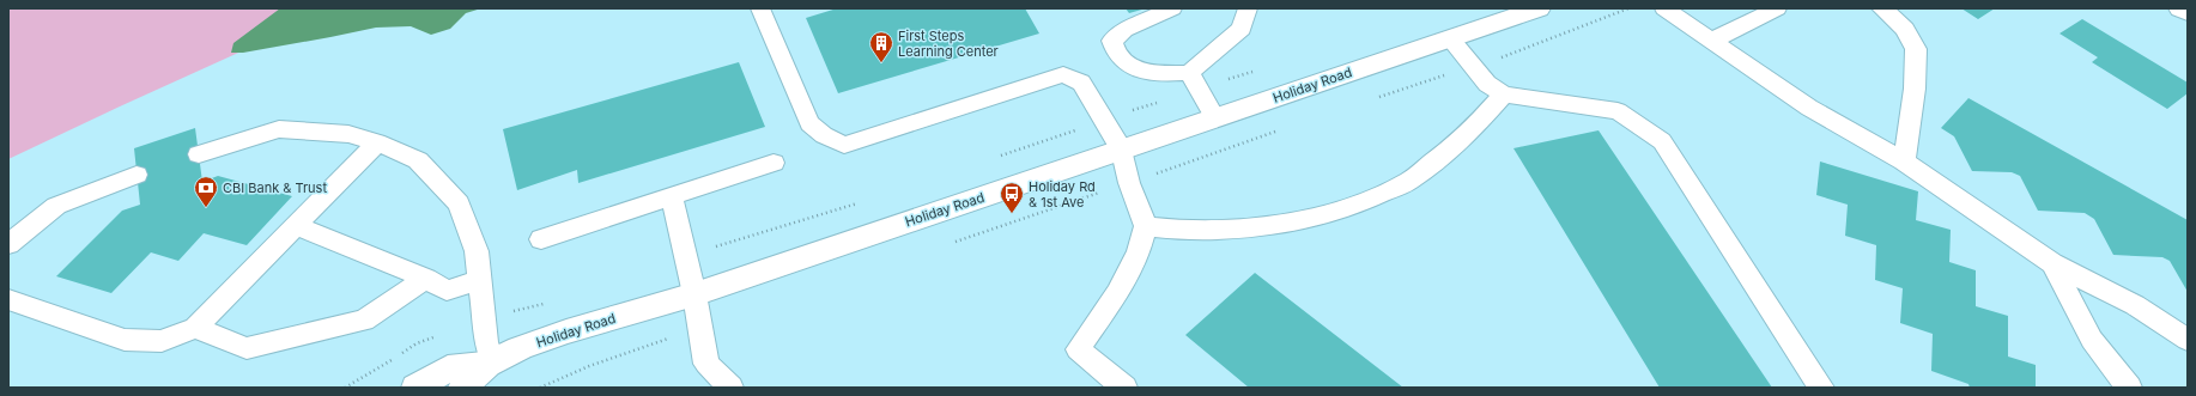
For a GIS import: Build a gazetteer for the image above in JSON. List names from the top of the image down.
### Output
{
  "streets": {
    "street": ["Holiday Road"]
  },
  "places": {
    "building": ["First Steps Learning Center"],
    "bank": ["CBI Bank & Trust"],
    "bus stop": ["Holiday Rd & 1st Ave"]
  }
}
